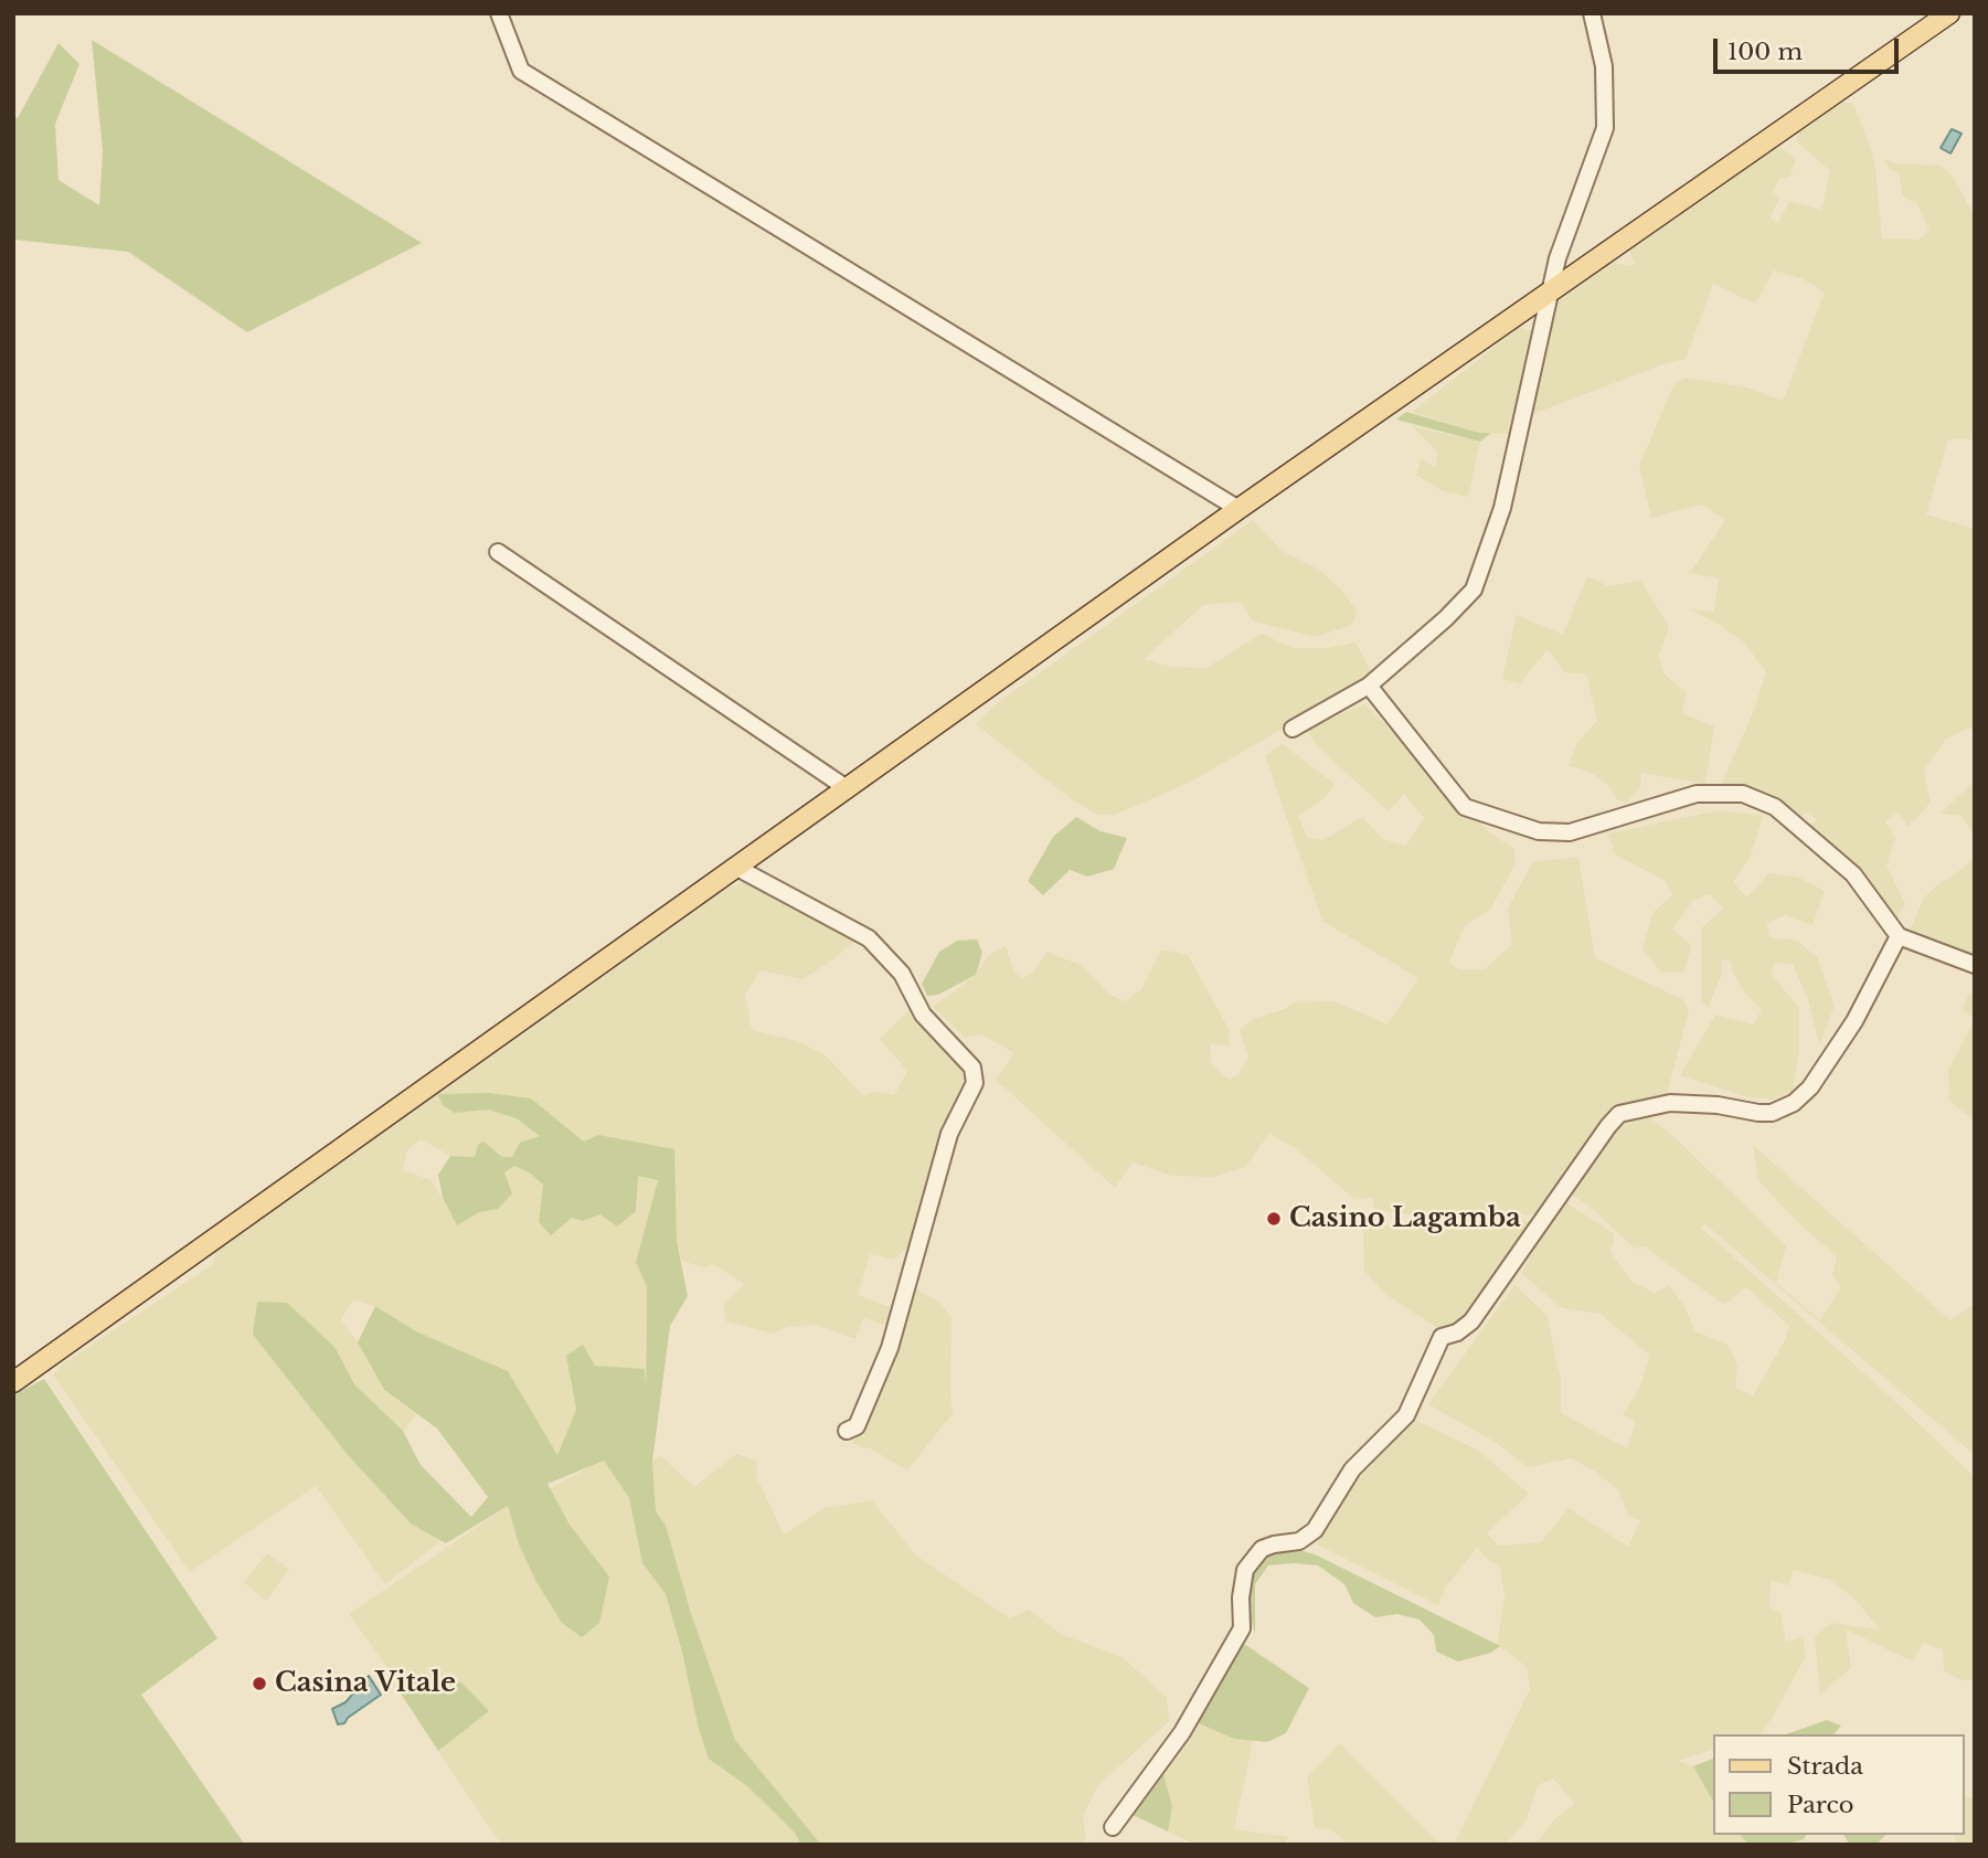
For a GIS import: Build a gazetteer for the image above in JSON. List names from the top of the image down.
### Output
{
  "places": ["Casino Lagamba", "Casina Vitale"],
  "legend": ["Strada", "Parco"],
  "scale_bar": "100 m"
}
